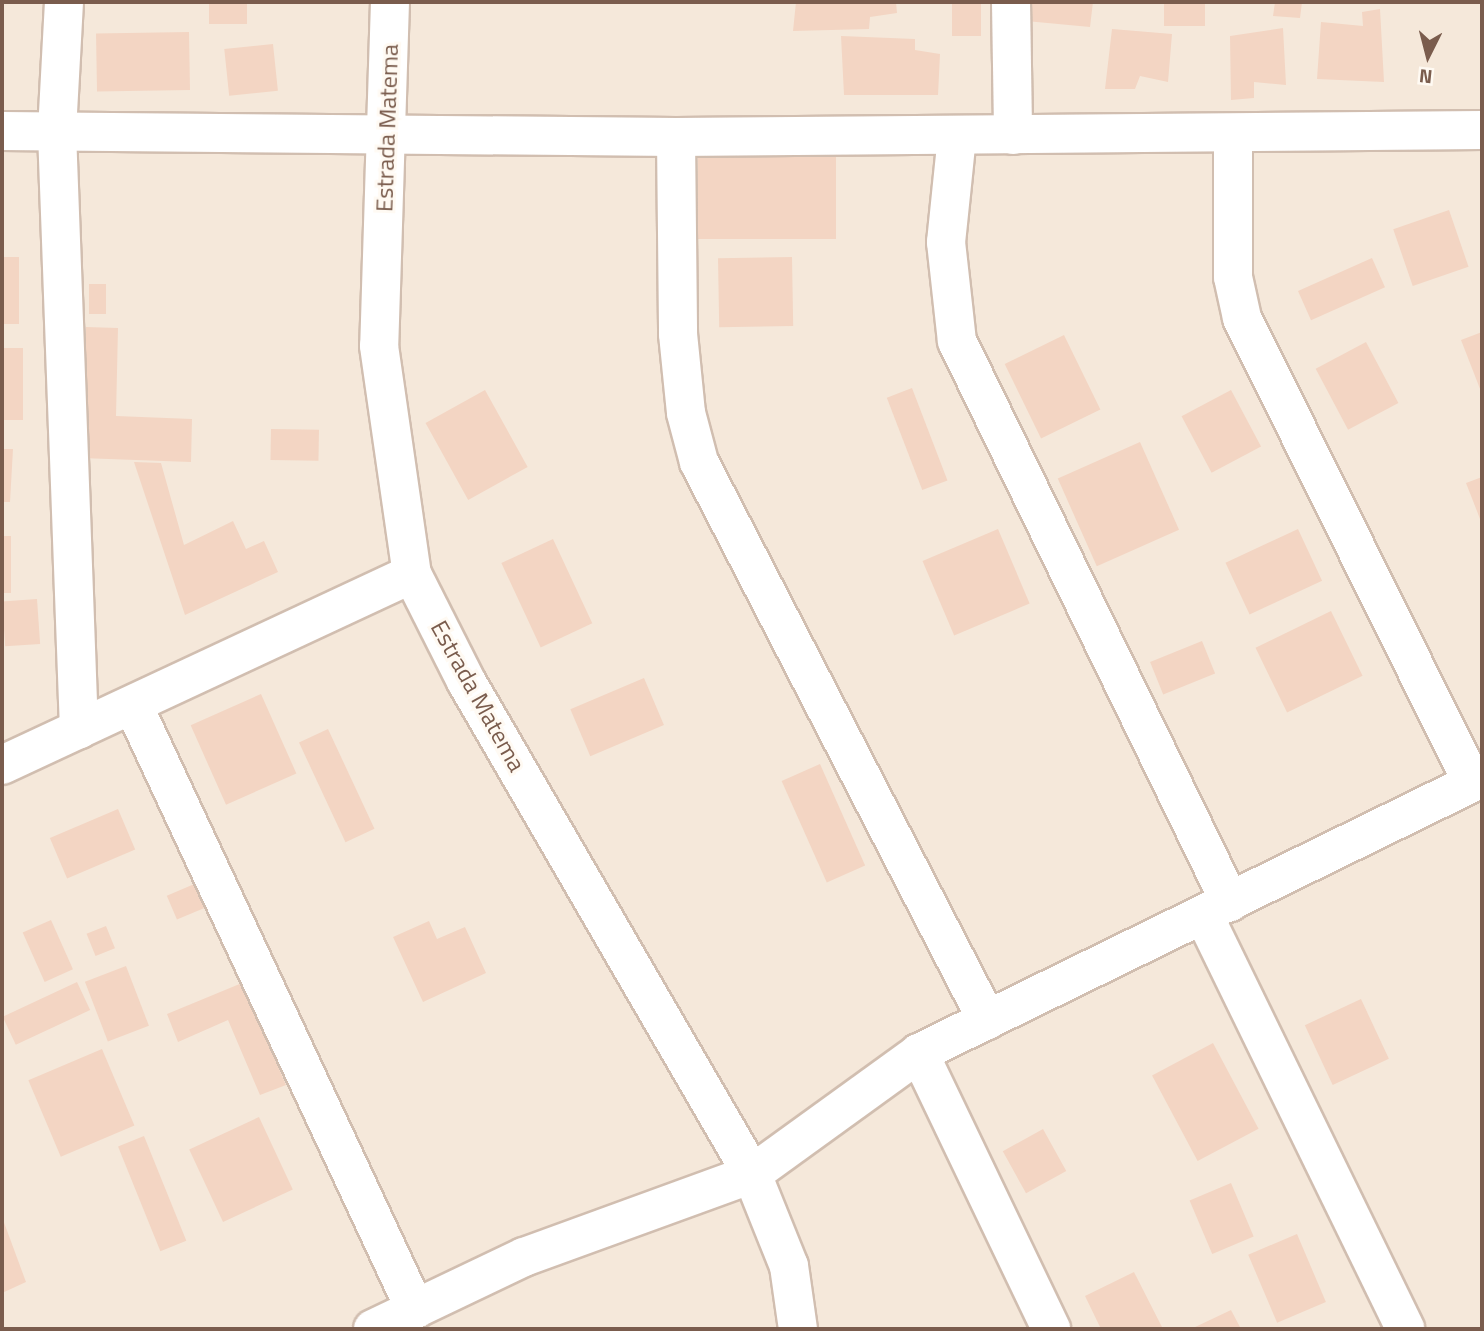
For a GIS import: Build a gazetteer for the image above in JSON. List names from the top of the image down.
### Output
{
  "streets": {
    "street": ["Estrada Matema"]
  },
  "north": "bottom"
}
